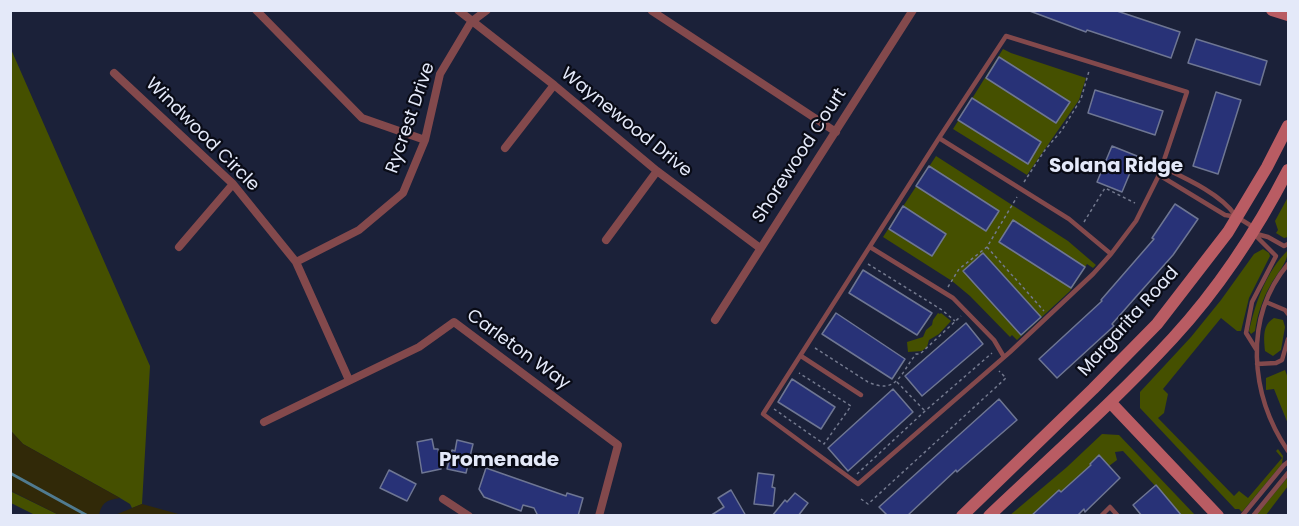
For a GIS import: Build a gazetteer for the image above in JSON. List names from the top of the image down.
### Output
{
  "streets": {
    "main road": ["Margarita Road"],
    "street": [
      "Rycrest Drive",
      "Waynewood Drive",
      "Windwood Circle",
      "Shorewood Court",
      "Carleton Way"
    ]
  },
  "crossings": [
    ["Rycrest Drive", "Waynewood Drive"],
    ["Rycrest Drive", "Windwood Circle"],
    ["Waynewood Drive", "Shorewood Court"],
    ["Windwood Circle", "Carleton Way"]
  ],
  "districts": ["Solana Ridge", "Promenade"]
}
